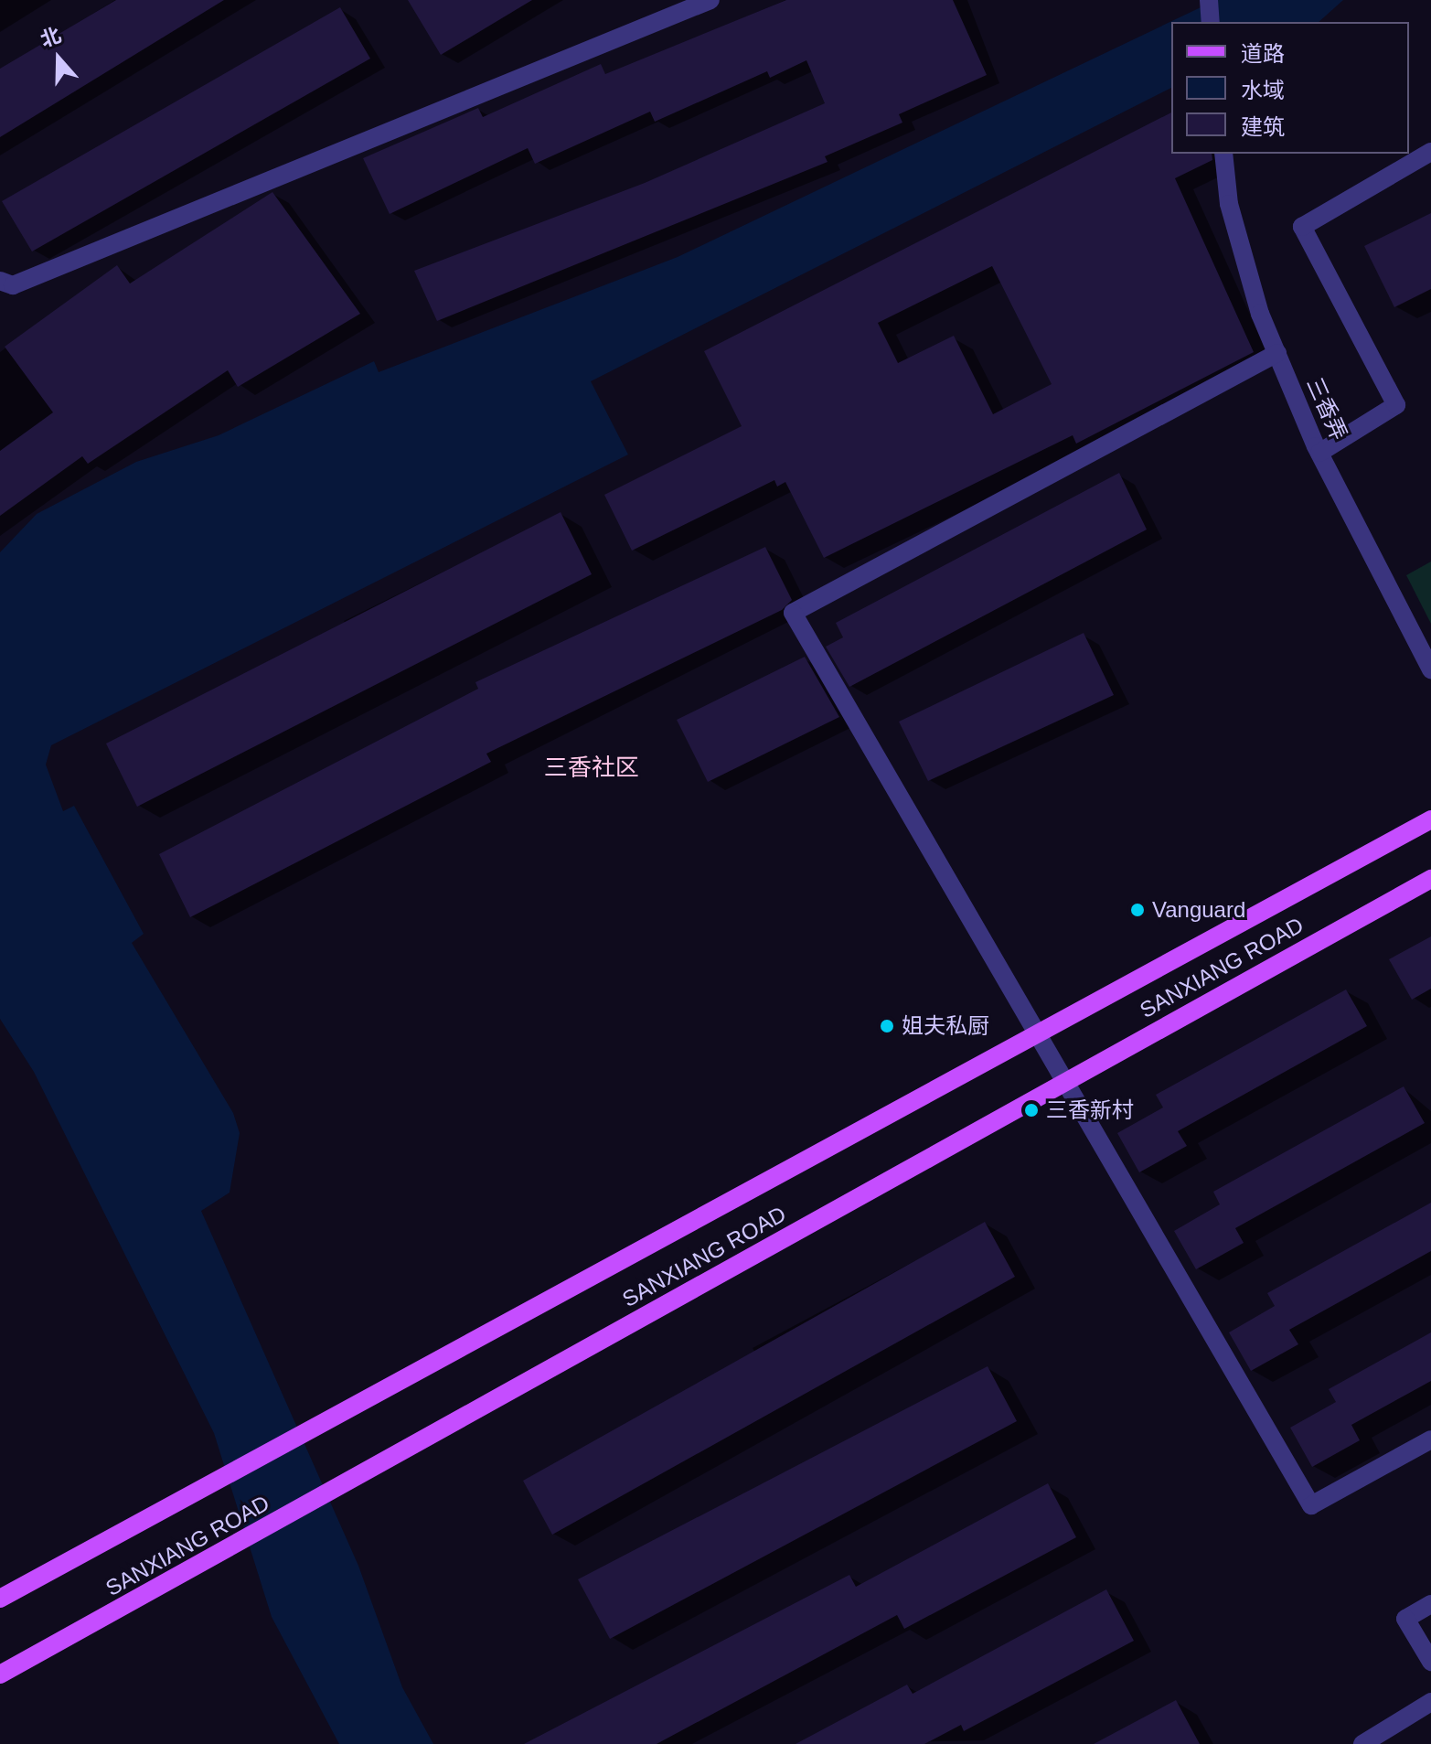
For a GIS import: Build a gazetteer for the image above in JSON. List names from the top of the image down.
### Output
{
  "streets": {
    "main road": ["SANXIANG ROAD"],
    "street": ["三香弄"]
  },
  "districts": ["三香社区"],
  "places": ["Vanguard", "姐夫私厨", "三香新村"],
  "legend": ["道路", "水域", "建筑"],
  "north": "top"
}
